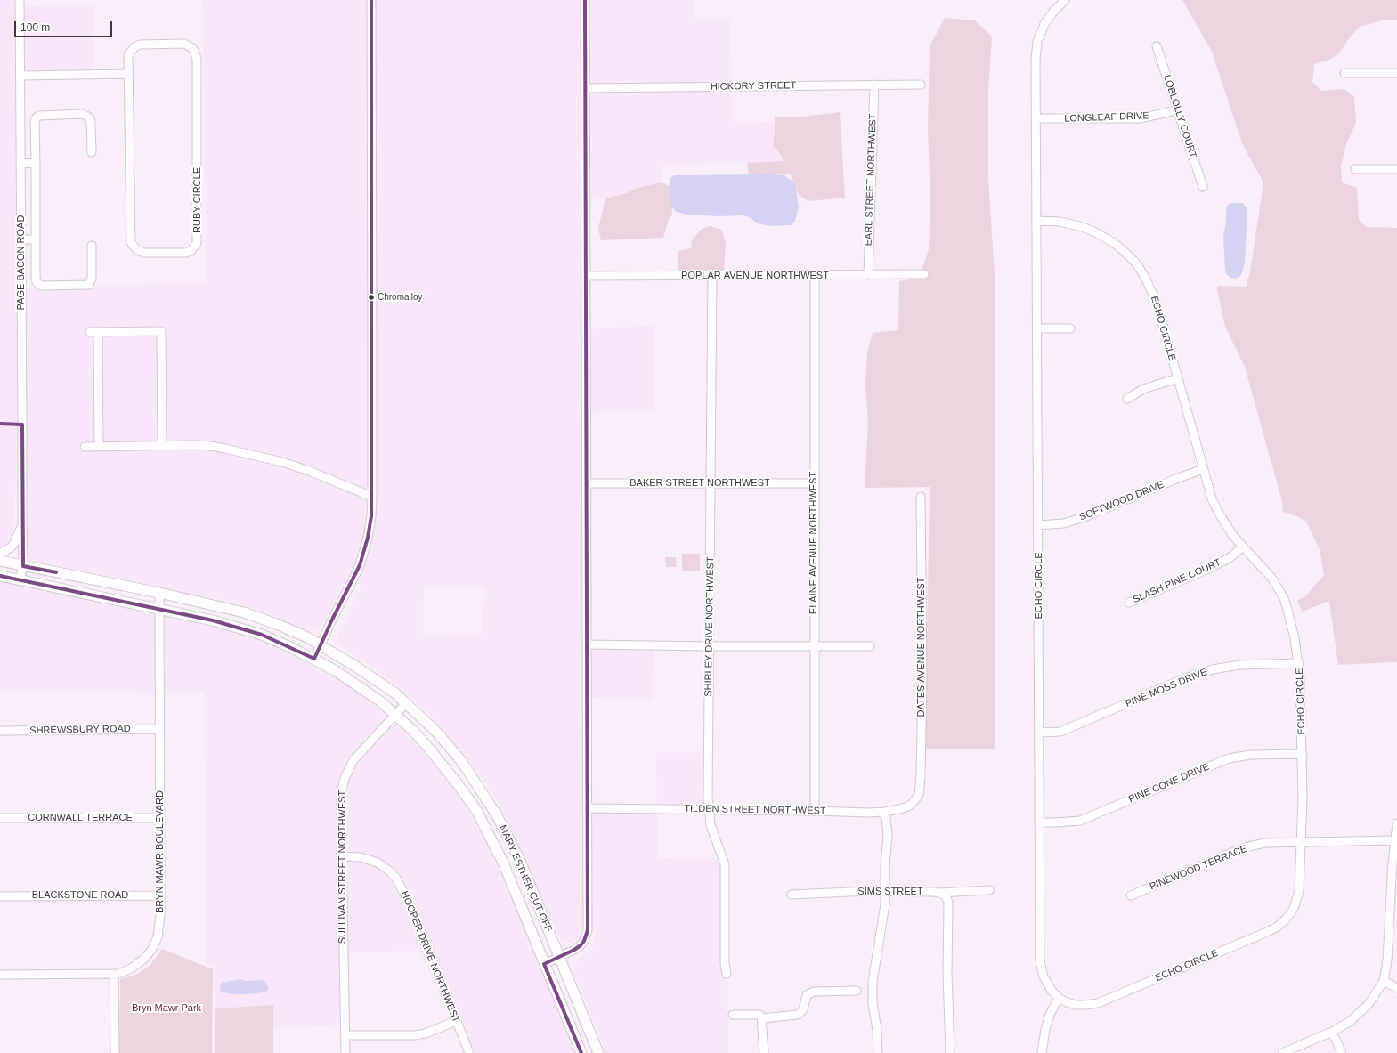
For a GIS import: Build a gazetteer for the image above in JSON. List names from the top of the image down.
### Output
{
  "streets": {
    "main road": ["MARY ESTHER CUT OFF"],
    "street": [
      "HICKORY STREET",
      "LOBLOLLY COURT",
      "LONGLEAF DRIVE",
      "EARL STREET NORTHWEST",
      "RUBY CIRCLE",
      "PAGE BACON ROAD",
      "POPLAR AVENUE NORTHWEST",
      "ECHO CIRCLE",
      "BAKER STREET NORTHWEST",
      "SOFTWOOD DRIVE",
      "ELAINE AVENUE NORTHWEST",
      "SLASH PINE COURT",
      "SHIRLEY DRIVE NORTHWEST",
      "DATES AVENUE NORTHWEST",
      "PINE MOSS DRIVE",
      "SHREWSBURY ROAD",
      "PINE CONE DRIVE",
      "TILDEN STREET NORTHWEST",
      "CORNWALL TERRACE",
      "BRYN MAWR BOULEVARD",
      "SULLIVAN STREET NORTHWEST",
      "PINEWOOD TERRACE",
      "SIMS STREET",
      "BLACKSTONE ROAD",
      "HOOPER DRIVE NORTHWEST"
    ]
  },
  "crossings": [
    ["HICKORY STREET", "EARL STREET NORTHWEST"],
    ["LOBLOLLY COURT", "LONGLEAF DRIVE"],
    ["LONGLEAF DRIVE", "ECHO CIRCLE"],
    ["EARL STREET NORTHWEST", "POPLAR AVENUE NORTHWEST"],
    ["PAGE BACON ROAD", "MARY ESTHER CUT OFF"],
    ["POPLAR AVENUE NORTHWEST", "ELAINE AVENUE NORTHWEST"],
    ["POPLAR AVENUE NORTHWEST", "SHIRLEY DRIVE NORTHWEST"],
    ["ECHO CIRCLE", "SOFTWOOD DRIVE"],
    ["ECHO CIRCLE", "SLASH PINE COURT"],
    ["ECHO CIRCLE", "PINE MOSS DRIVE"],
    ["ECHO CIRCLE", "PINE CONE DRIVE"],
    ["ECHO CIRCLE", "PINEWOOD TERRACE"],
    ["BAKER STREET NORTHWEST", "ELAINE AVENUE NORTHWEST"],
    ["BAKER STREET NORTHWEST", "SHIRLEY DRIVE NORTHWEST"],
    ["ELAINE AVENUE NORTHWEST", "TILDEN STREET NORTHWEST"],
    ["SHIRLEY DRIVE NORTHWEST", "TILDEN STREET NORTHWEST"],
    ["DATES AVENUE NORTHWEST", "TILDEN STREET NORTHWEST"],
    ["SHREWSBURY ROAD", "BRYN MAWR BOULEVARD"],
    ["CORNWALL TERRACE", "BRYN MAWR BOULEVARD"],
    ["BRYN MAWR BOULEVARD", "MARY ESTHER CUT OFF"],
    ["BRYN MAWR BOULEVARD", "BLACKSTONE ROAD"],
    ["SULLIVAN STREET NORTHWEST", "MARY ESTHER CUT OFF"],
    ["SULLIVAN STREET NORTHWEST", "HOOPER DRIVE NORTHWEST"]
  ],
  "parks": ["Bryn Mawr Park"],
  "places": ["Chromalloy"],
  "scale_bar": "100 m"
}
